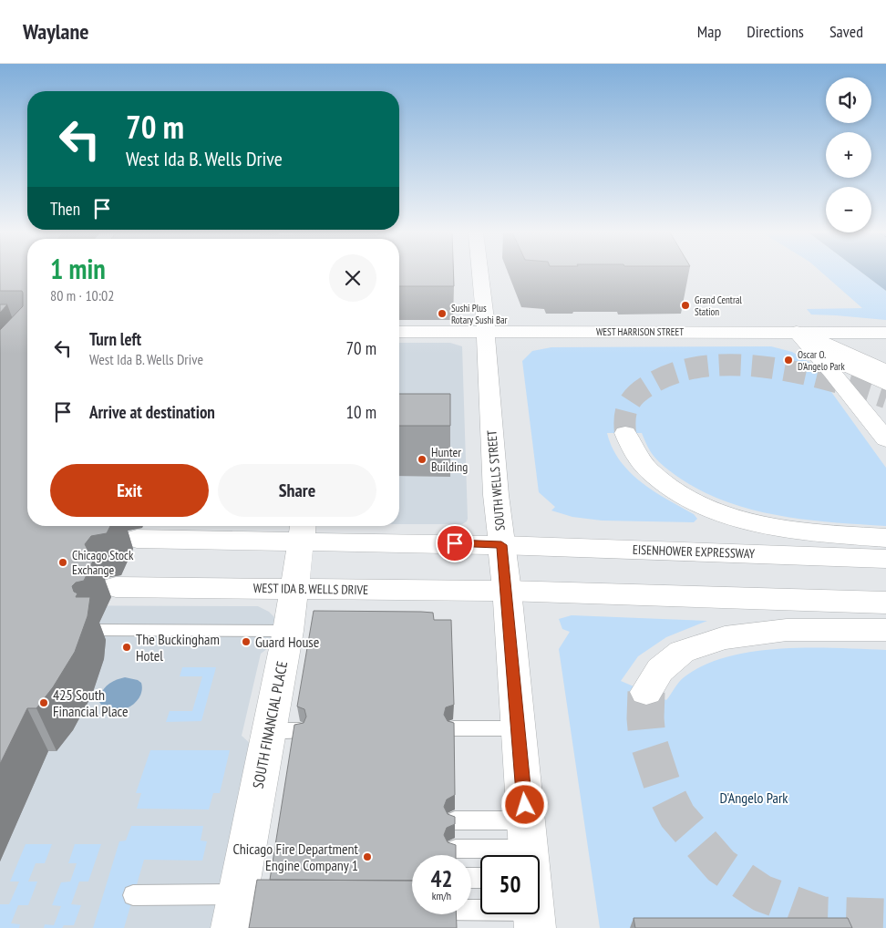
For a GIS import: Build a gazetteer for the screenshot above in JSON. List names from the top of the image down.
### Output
{
  "streets": {
    "main road": [
      "WEST HARRISON STREET",
      "SOUTH WELLS STREET",
      "EISENHOWER EXPRESSWAY",
      "WEST IDA B. WELLS DRIVE",
      "SOUTH FINANCIAL PLACE"
    ]
  },
  "crossings": [
    ["WEST HARRISON STREET", "SOUTH WELLS STREET"],
    ["SOUTH WELLS STREET", "EISENHOWER EXPRESSWAY"],
    ["SOUTH WELLS STREET", "WEST IDA B. WELLS DRIVE"],
    ["WEST IDA B. WELLS DRIVE", "SOUTH FINANCIAL PLACE"]
  ],
  "parks": ["D'Angelo Park"],
  "places": [
    "Grand Central Station",
    "Sushi Plus Rotary Sushi Bar",
    "Oscar O. D'Angelo Park",
    "Hunter Building",
    "Chicago Stock Exchange",
    "Guard House",
    "The Buckingham Hotel",
    "425 South Financial Place",
    "Chicago Fire Department Engine Company 1"
  ],
  "page": {
    "header": "Waylane",
    "nav": ["Map", "Directions", "Saved"],
    "map_buttons": ["+", "−"],
    "turn": ["70 m", "West Ida B. Wells Drive"],
    "then": "Then",
    "heading": ["1 min", "80 m · 10:02"],
    "list": [
      {
        "name": "Turn left",
        "note": "West Ida B. Wells Drive",
        "value": "70 m"
      },
      {
        "name": "Arrive at destination",
        "value": "10 m"
      }
    ],
    "buttons": ["Exit", "Share"],
    "speed": "42 km/h",
    "limit": "50"
  }
}
